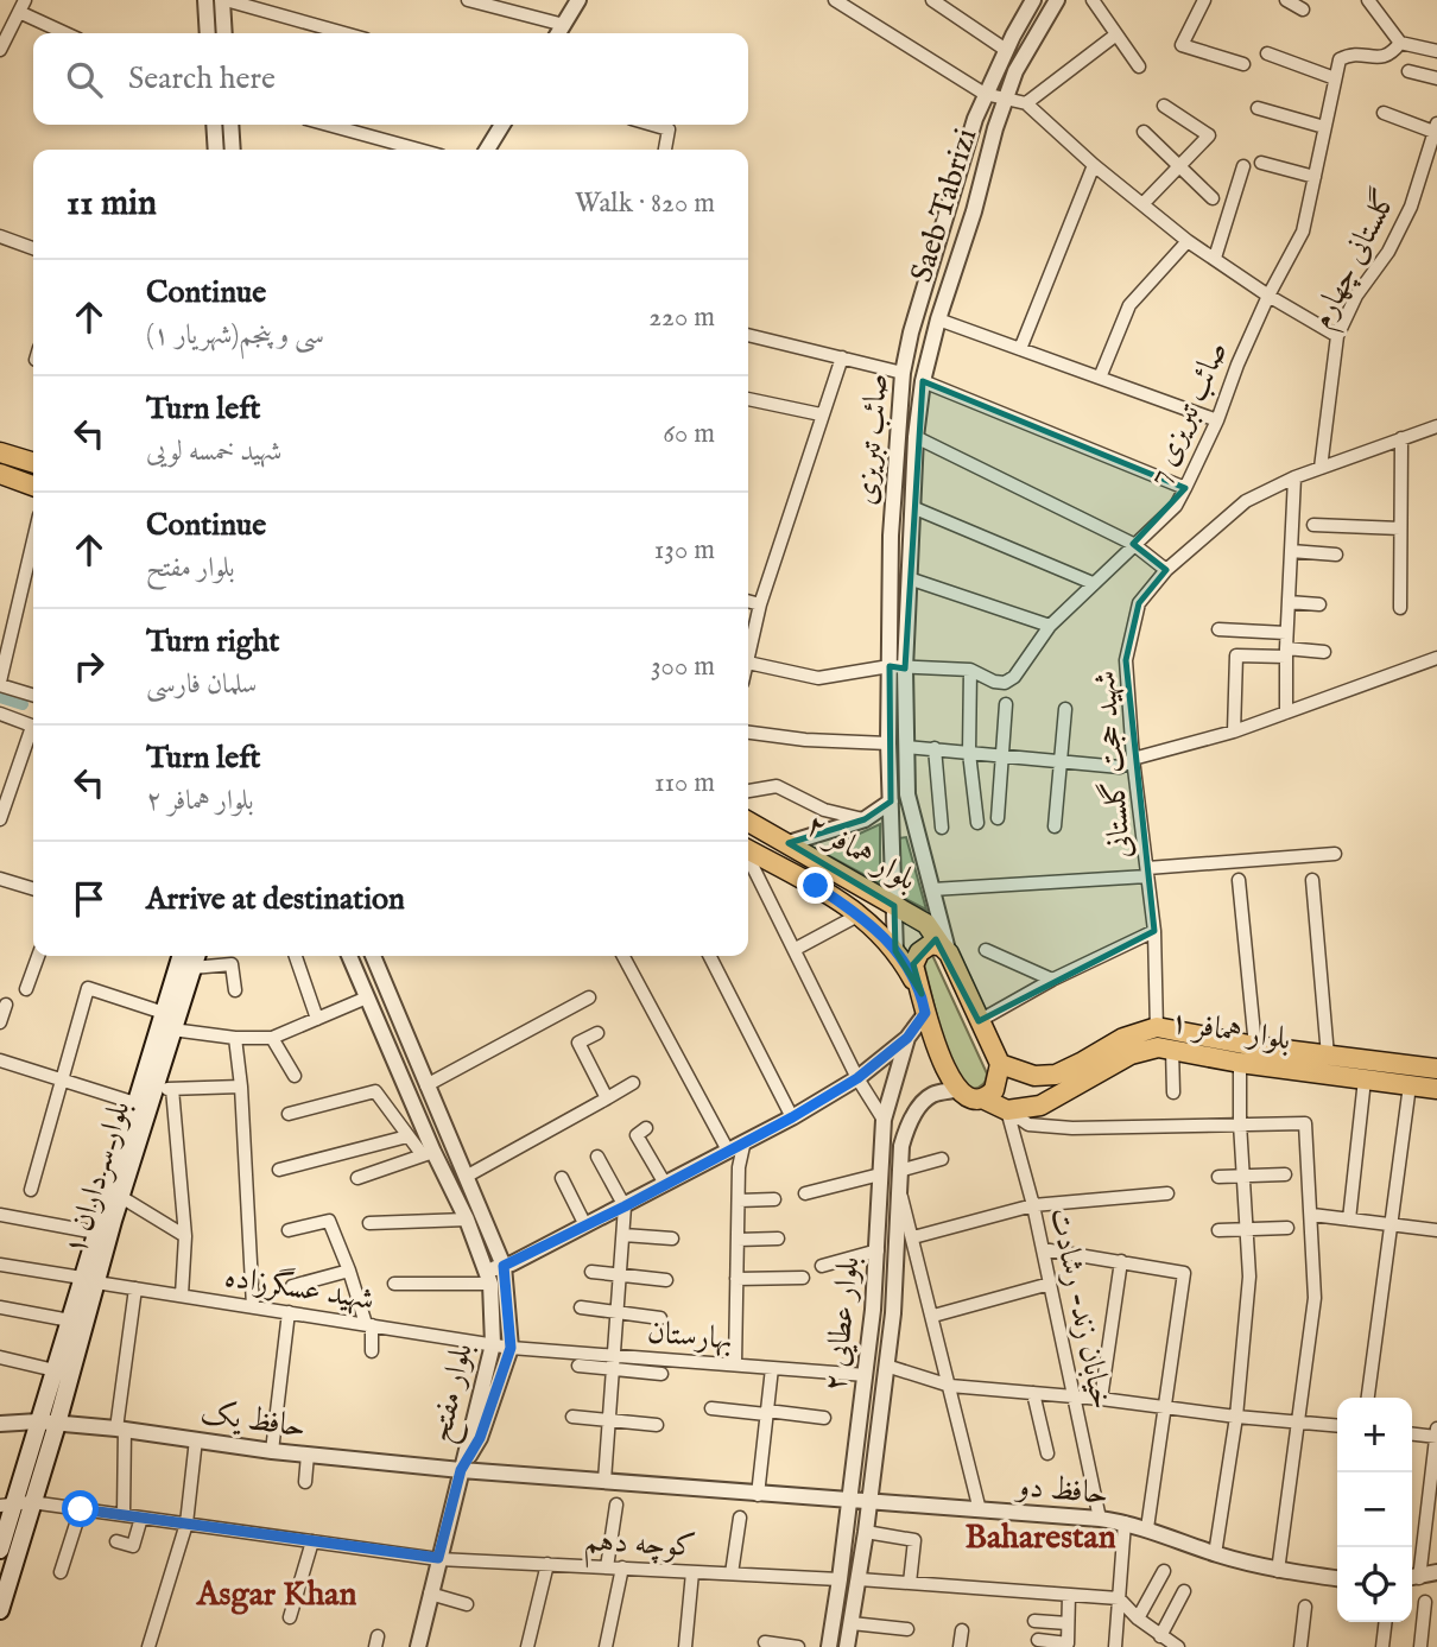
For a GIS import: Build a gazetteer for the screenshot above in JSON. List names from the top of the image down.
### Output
{
  "streets": {
    "main road": ["بلوار همافر ۲", "بلوار همافر ۱", "بلوار سرداران ۱"],
    "street": [
      "Saeb Tabrizi",
      "گلستانی چهارم",
      "صائب تبریزی 7",
      "صائب تبریزی",
      "شهید حجت گلستانی",
      "شهید عسگرزاده",
      "خیابان زند- رشادت",
      "بلوار عطایی ۲",
      "بهارستان",
      "بلوار مفتح",
      "حافظ یک",
      "حافظ دو",
      "کوچه دهم"
    ]
  },
  "crossings": [
    ["Saeb Tabrizi", "صائب تبریزی"],
    ["گلستانی چهارم", "شهید حجت گلستانی"],
    ["صائب تبریزی 7", "صائب تبریزی"],
    ["صائب تبریزی", "بلوار همافر ۲"],
    ["شهید حجت گلستانی", "بلوار همافر ۱"],
    ["بلوار همافر ۲", "بلوار عطایی ۲"],
    ["بلوار همافر ۱", "خیابان زند- رشادت"],
    ["بلوار سرداران ۱", "شهید عسگرزاده"],
    ["بلوار سرداران ۱", "حافظ یک"],
    ["بلوار سرداران ۱", "کوچه دهم"],
    ["شهید عسگرزاده", "بهارستان"],
    ["شهید عسگرزاده", "بلوار مفتح"],
    ["خیابان زند- رشادت", "حافظ دو"],
    ["بلوار عطایی ۲", "بهارستان"],
    ["بلوار عطایی ۲", "حافظ دو"],
    ["بلوار عطایی ۲", "کوچه دهم"],
    ["بهارستان", "بلوار مفتح"],
    ["بلوار مفتح", "حافظ یک"]
  ],
  "districts": ["Baharestan", "Asgar Khan"],
  "page": {
    "search": "Search here",
    "heading": ["11 min", "Walk · 820 m"],
    "list": [
      ["Continue", "سی و پنجم(شهریار ۱)", "220 m"],
      ["Turn left", "شهید خمسه لویی", "60 m"],
      ["Continue", "بلوار مفتح", "130 m"],
      ["Turn right", "سلمان فارسی", "300 m"],
      ["Turn left", "بلوار همافر ۲", "110 m"],
      "Arrive at destination"
    ],
    "map_buttons": ["+", "−"]
  }
}
